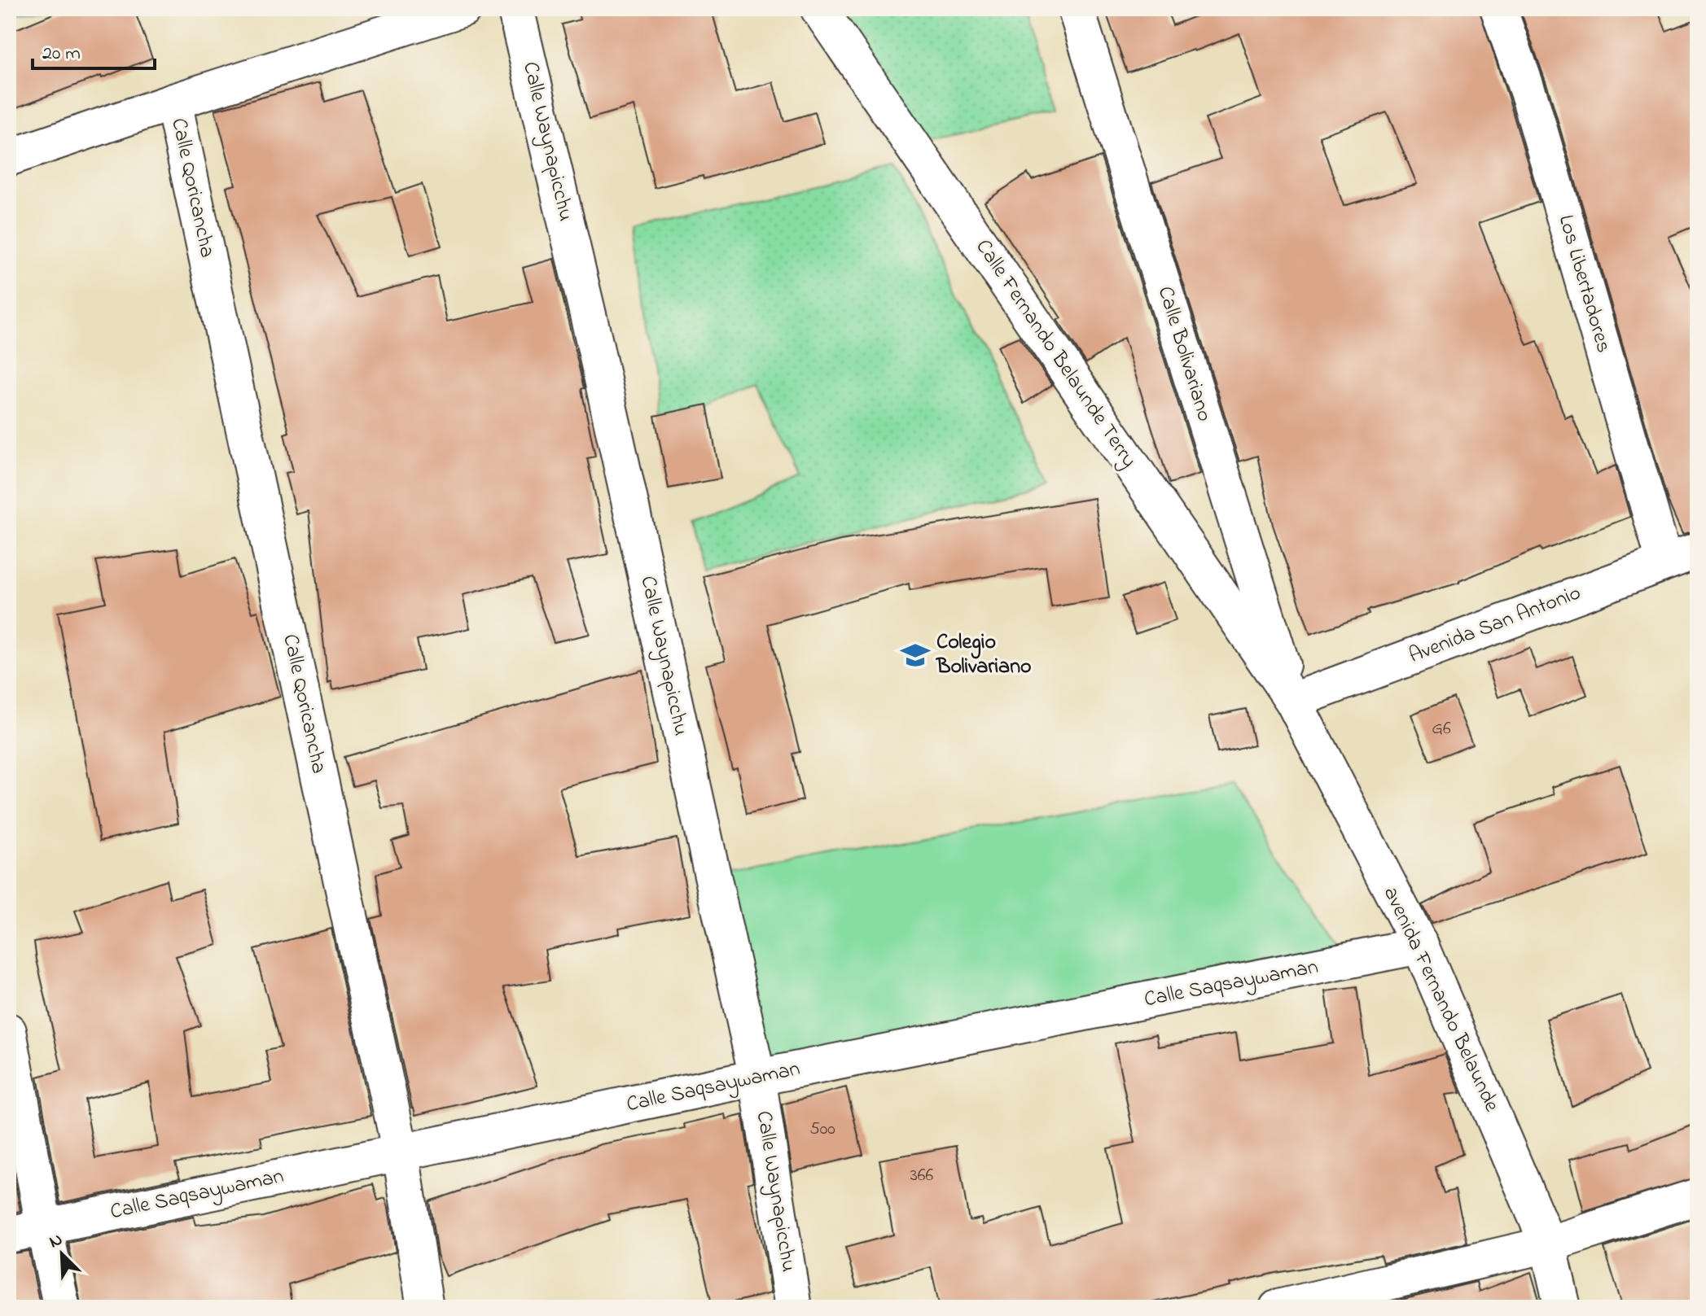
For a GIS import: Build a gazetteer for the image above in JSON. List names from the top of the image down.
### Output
{
  "streets": {
    "street": [
      "Calle Waynapicchu",
      "Calle Qoricancha",
      "Los Libertadores",
      "Calle Fernando Belaunde Terry",
      "Calle Bolivariano",
      "Avenida San Antonio",
      "Calle Saqsaywaman",
      "avenida Fernando Belaunde"
    ]
  },
  "crossings": [
    ["Calle Waynapicchu", "Calle Saqsaywaman"],
    ["Calle Qoricancha", "Calle Saqsaywaman"],
    ["Los Libertadores", "Avenida San Antonio"],
    ["Calle Fernando Belaunde Terry", "Calle Bolivariano"],
    ["Calle Fernando Belaunde Terry", "Avenida San Antonio"],
    ["Calle Fernando Belaunde Terry", "avenida Fernando Belaunde"],
    ["Calle Bolivariano", "Avenida San Antonio"],
    ["Calle Bolivariano", "avenida Fernando Belaunde"],
    ["Avenida San Antonio", "avenida Fernando Belaunde"],
    ["Calle Saqsaywaman", "avenida Fernando Belaunde"]
  ],
  "places": {
    "school or university": ["Colegio Bolivariano"]
  },
  "house_numbers": ["G6", "500", "366"],
  "scale_bar": "20 m",
  "north": "top left"
}
